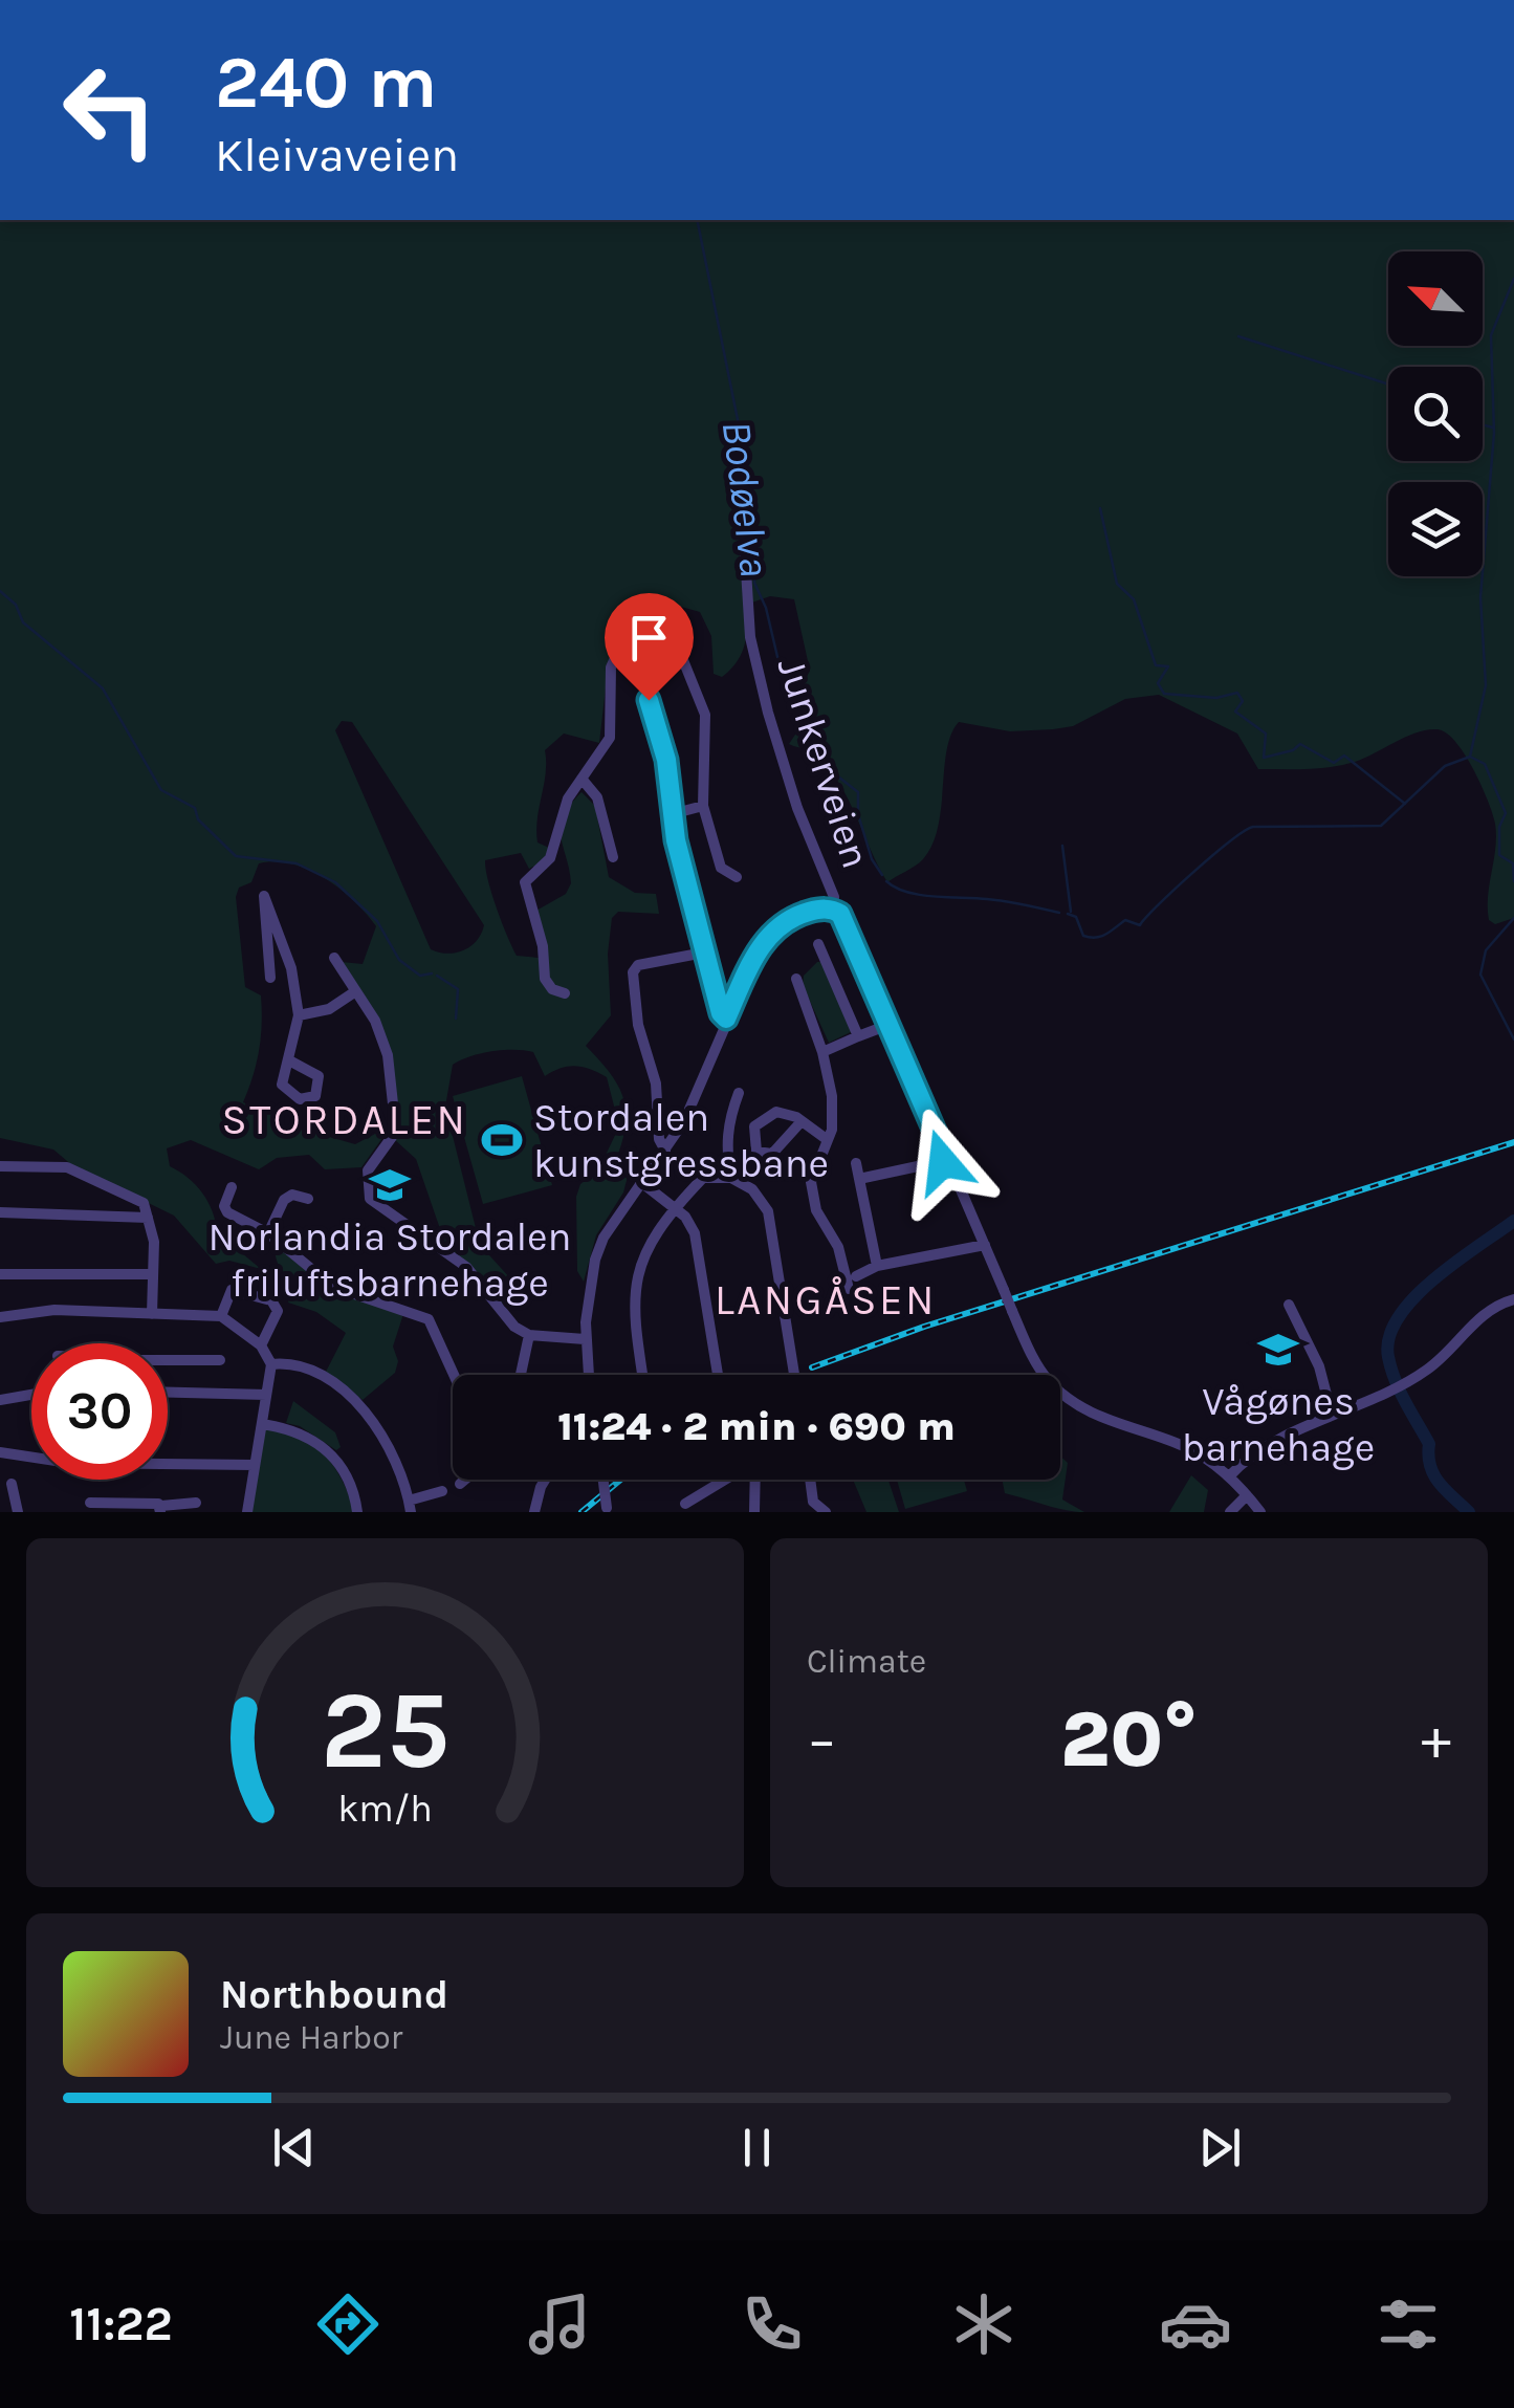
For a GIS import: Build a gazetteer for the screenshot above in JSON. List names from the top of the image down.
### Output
{
  "streets": {
    "street": ["Junkerveien"]
  },
  "districts": ["STORDALEN", "LANGÅSEN"],
  "water": ["Bodøelva"],
  "places": {
    "sports": ["Stordalen kunstgressbane"],
    "school or university": ["Norlandia Stordalen friluftsbarnehage", "Vågønes barnehage"]
  },
  "north": "top left",
  "page": {
    "turn": ["240 m", "Kleivaveien"],
    "limit": "30",
    "trip": "11:24 · 2 min · 690 m",
    "tile": "Climate",
    "heat": ["−", "20°", "+"],
    "song": ["Northbound", "June Harbor"],
    "tabs": "11:22",
    "gauge": ["25", "km/h"]
  }
}
